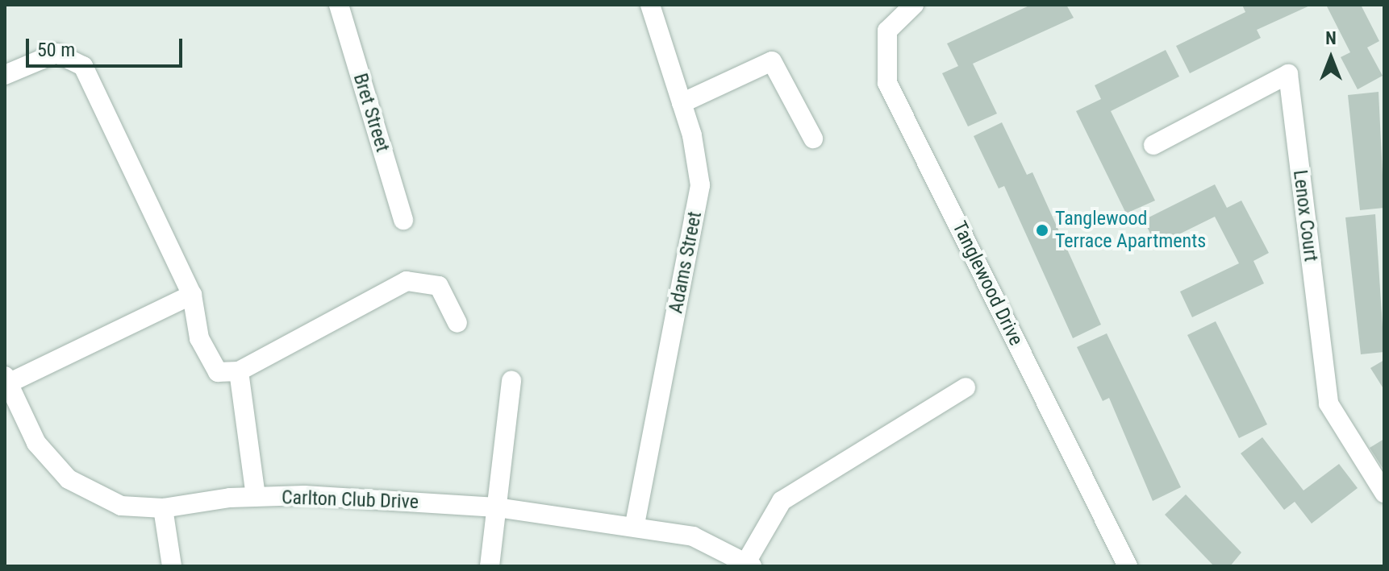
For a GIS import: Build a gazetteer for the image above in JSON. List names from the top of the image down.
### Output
{
  "streets": {
    "street": [
      "Bret Street",
      "Lenox Court",
      "Adams Street",
      "Tanglewood Drive",
      "Carlton Club Drive"
    ]
  },
  "crossings": [
    ["Adams Street", "Carlton Club Drive"]
  ],
  "places": ["Tanglewood Terrace Apartments"],
  "scale_bar": "50 m",
  "north": "top"
}
